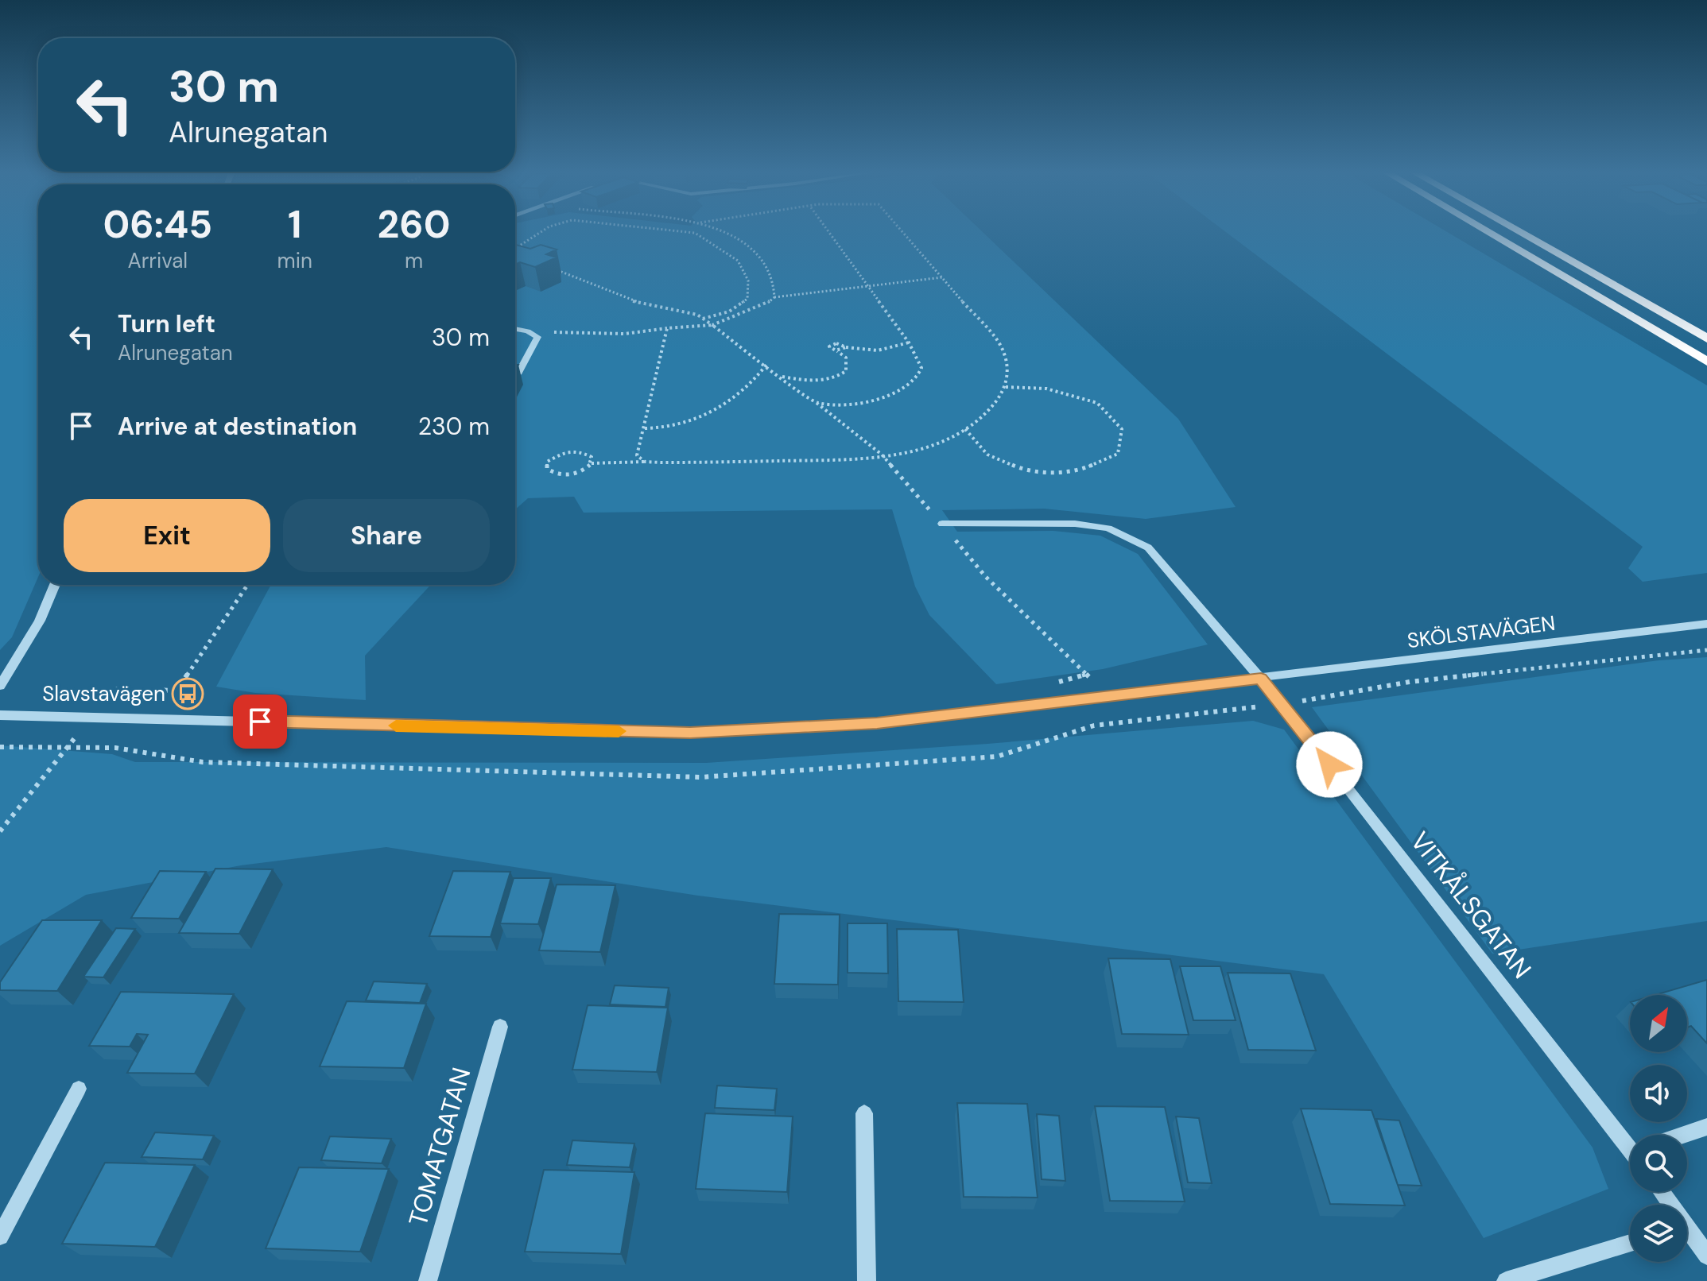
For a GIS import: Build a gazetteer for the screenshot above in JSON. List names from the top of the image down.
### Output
{
  "streets": {
    "street": ["SKÖLSTAVÄGEN", "VITKÅLSGATAN", "TOMATGATAN"]
  },
  "crossings": [
    ["SKÖLSTAVÄGEN", "VITKÅLSGATAN"]
  ],
  "places": {
    "bus stop": ["Slavstavägen"]
  },
  "north": "top right",
  "page": {
    "turn": ["30 m", "Alrunegatan"],
    "eta": [
      "06:45",
      "Arrival",
      "1",
      "min",
      "260",
      "m"
    ],
    "list": [
      {
        "name": "Turn left",
        "note": "Alrunegatan",
        "value": "30 m"
      },
      {
        "name": "Arrive at destination",
        "value": "230 m"
      }
    ],
    "buttons": ["Exit", "Share"]
  }
}
